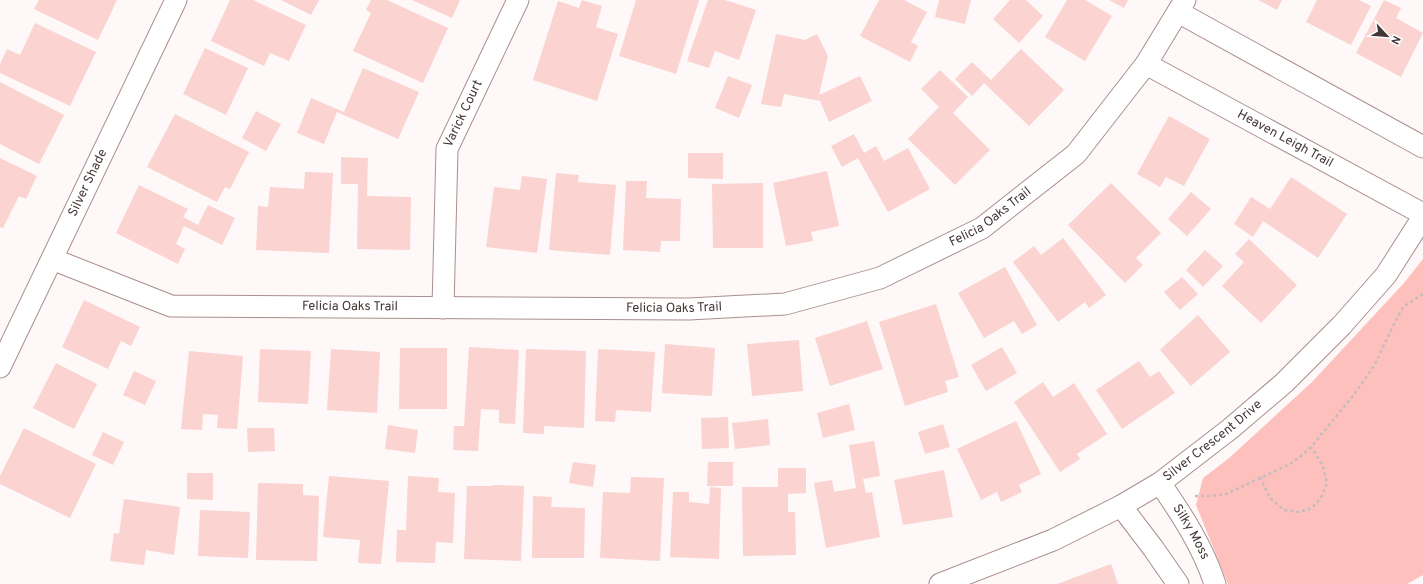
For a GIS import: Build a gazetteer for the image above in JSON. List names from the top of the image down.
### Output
{
  "streets": {
    "street": [
      "Varick Court",
      "Heaven Leigh Trail",
      "Silver Shade",
      "Felicia Oaks Trail",
      "Silver Crescent Drive",
      "Silky Moss"
    ]
  },
  "crossings": [
    ["Varick Court", "Felicia Oaks Trail"],
    ["Heaven Leigh Trail", "Felicia Oaks Trail"],
    ["Silver Shade", "Felicia Oaks Trail"],
    ["Silver Crescent Drive", "Silky Moss"]
  ],
  "north": "bottom right"
}
